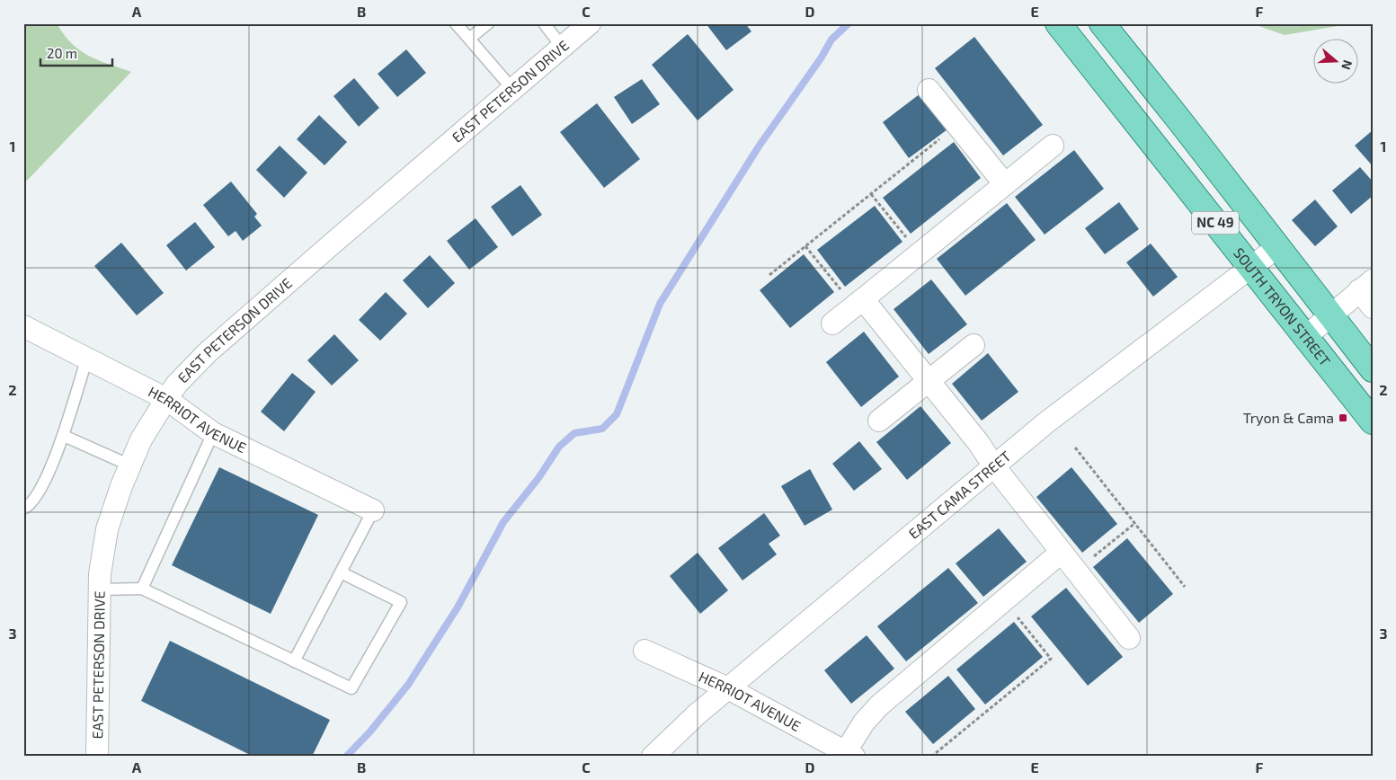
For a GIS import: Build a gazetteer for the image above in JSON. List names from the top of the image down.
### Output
{
  "streets": {
    "main road": ["NC 49", "SOUTH TRYON STREET"],
    "street": ["EAST PETERSON DRIVE", "HERRIOT AVENUE", "EAST CAMA STREET"]
  },
  "crossings": [
    ["EAST PETERSON DRIVE", "HERRIOT AVENUE"],
    ["NC 49", "EAST CAMA STREET"],
    ["SOUTH TRYON STREET", "EAST CAMA STREET"],
    ["HERRIOT AVENUE", "EAST CAMA STREET"]
  ],
  "places": {
    "transit": ["Tryon & Cama"]
  },
  "scale_bar": "20 m",
  "north": "right",
  "grid": {
    "columns": [
      "A",
      "B",
      "C",
      "D",
      "E",
      "F"
    ],
    "rows": ["1", "2", "3"]
  }
}
